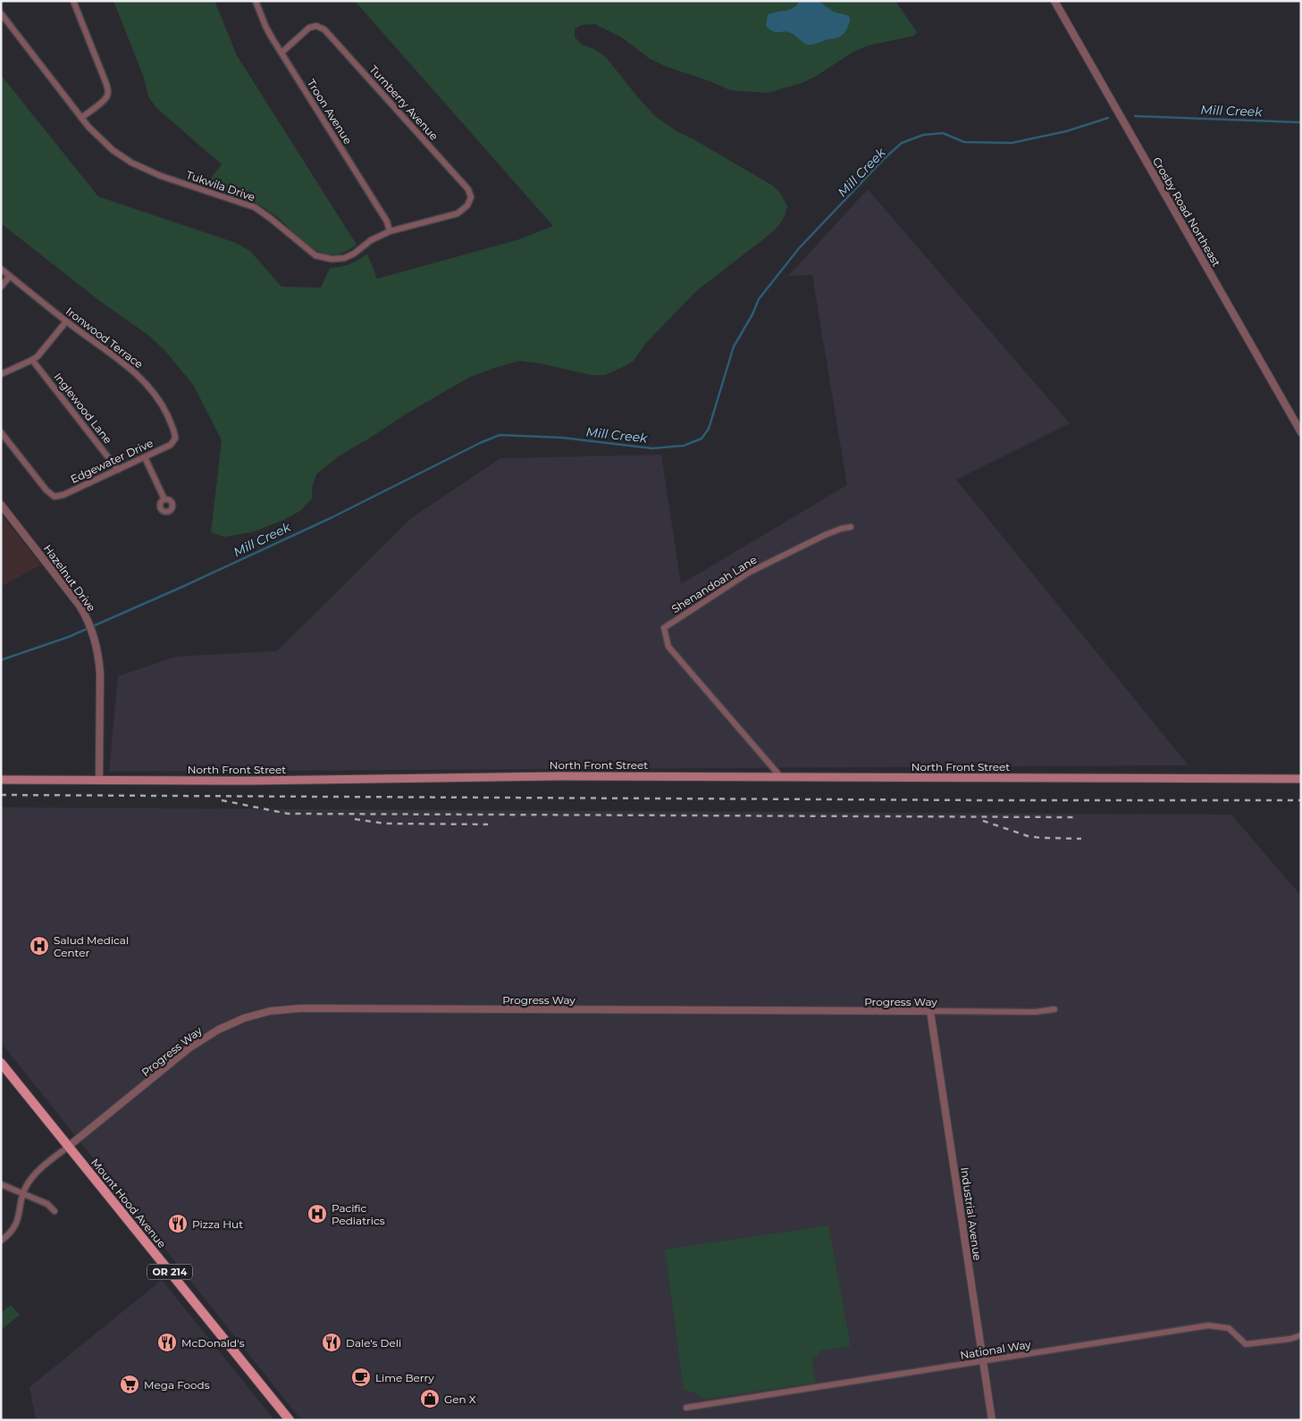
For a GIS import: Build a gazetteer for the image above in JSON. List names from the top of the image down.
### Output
{
  "streets": {
    "main road": ["North Front Street", "Mount Hood Avenue", "OR 214"],
    "street": [
      "Turnberry Avenue",
      "Troon Avenue",
      "Tukwila Drive",
      "Crosby Road Northeast",
      "Ironwood Terrace",
      "Inglewood Lane",
      "Edgewater Drive",
      "Hazelnut Drive",
      "Shenandoah Lane",
      "Progress Way",
      "Industrial Avenue",
      "National Way"
    ]
  },
  "crossings": [
    ["Turnberry Avenue", "Troon Avenue"],
    ["Turnberry Avenue", "Tukwila Drive"],
    ["Troon Avenue", "Tukwila Drive"],
    ["Ironwood Terrace", "Edgewater Drive"],
    ["Inglewood Lane", "Edgewater Drive"],
    ["Hazelnut Drive", "North Front Street"],
    ["Shenandoah Lane", "North Front Street"],
    ["Progress Way", "Mount Hood Avenue"],
    ["Progress Way", "Industrial Avenue"],
    ["Industrial Avenue", "National Way"]
  ],
  "water": ["Mill Creek"],
  "places": {
    "hospital": ["Salud Medical Center", "Pacific Pediatrics"],
    "restaurant": ["Pizza Hut", "McDonald's", "Dale's Deli"],
    "cafe": ["Lime Berry"],
    "supermarket": ["Mega Foods"],
    "shop": ["Gen X"]
  }
}
